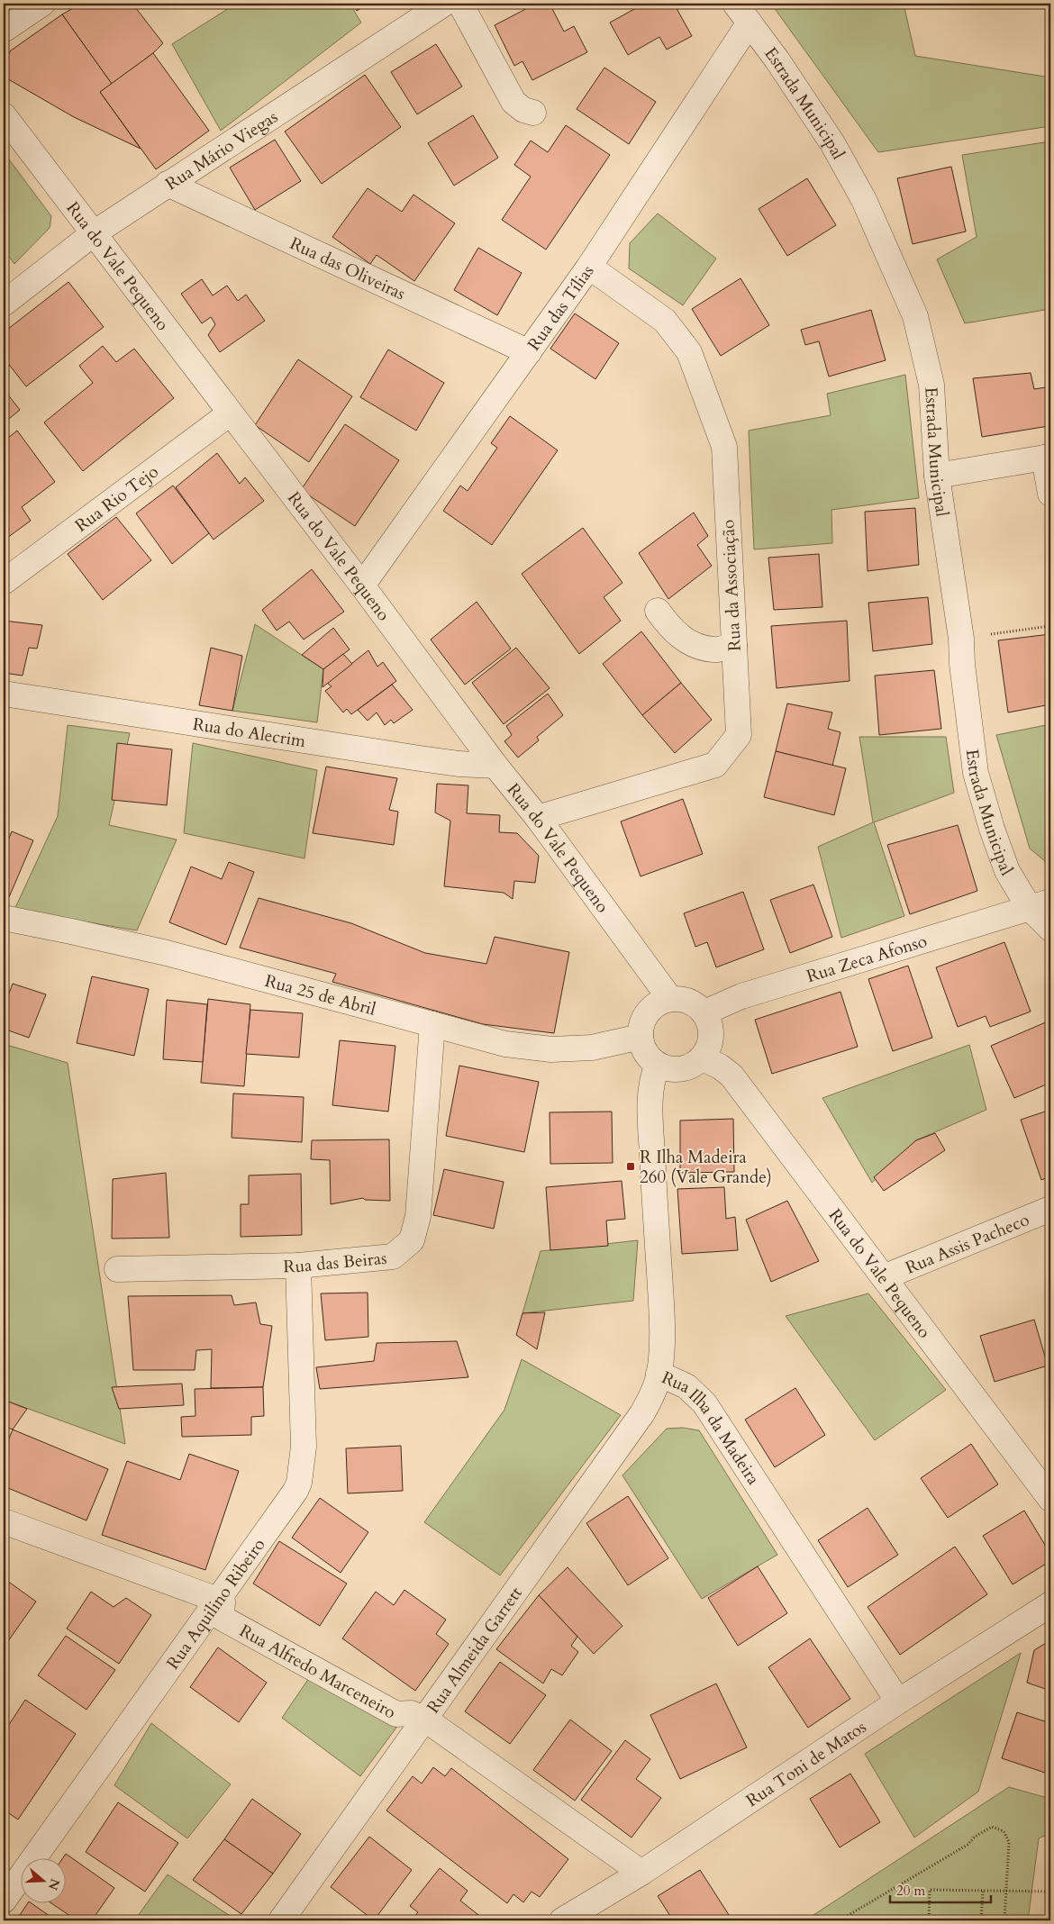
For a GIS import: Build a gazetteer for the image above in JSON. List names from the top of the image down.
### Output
{
  "streets": {
    "street": [
      "Estrada Municipal",
      "Rua Mário Viegas",
      "Rua do Vale Pequeno",
      "Rua das Oliveiras",
      "Rua das Tílias",
      "Rua Rio Tejo",
      "Rua da Associação",
      "Rua do Alecrim",
      "Rua Zeca Afonso",
      "Rua 25 de Abril",
      "Rua Assis Pacheco",
      "Rua das Beiras",
      "Rua Ilha da Madeira",
      "Rua Aquilino Ribeiro",
      "Rua Almeida Garrett",
      "Rua Alfredo Marceneiro",
      "Rua Toni de Matos"
    ]
  },
  "crossings": [
    ["Estrada Municipal", "Rua das Tílias"],
    ["Estrada Municipal", "Rua Zeca Afonso"],
    ["Rua Mário Viegas", "Rua do Vale Pequeno"],
    ["Rua Mário Viegas", "Rua das Oliveiras"],
    ["Rua do Vale Pequeno", "Rua das Tílias"],
    ["Rua do Vale Pequeno", "Rua Rio Tejo"],
    ["Rua do Vale Pequeno", "Rua da Associação"],
    ["Rua do Vale Pequeno", "Rua do Alecrim"],
    ["Rua do Vale Pequeno", "Rua Zeca Afonso"],
    ["Rua do Vale Pequeno", "Rua 25 de Abril"],
    ["Rua do Vale Pequeno", "Rua Assis Pacheco"],
    ["Rua do Vale Pequeno", "Rua Ilha da Madeira"],
    ["Rua das Oliveiras", "Rua das Tílias"],
    ["Rua das Tílias", "Rua da Associação"],
    ["Rua Zeca Afonso", "Rua 25 de Abril"],
    ["Rua Zeca Afonso", "Rua Ilha da Madeira"],
    ["Rua 25 de Abril", "Rua das Beiras"],
    ["Rua 25 de Abril", "Rua Ilha da Madeira"],
    ["Rua das Beiras", "Rua Aquilino Ribeiro"],
    ["Rua Ilha da Madeira", "Rua Almeida Garrett"],
    ["Rua Ilha da Madeira", "Rua Toni de Matos"],
    ["Rua Aquilino Ribeiro", "Rua Alfredo Marceneiro"],
    ["Rua Almeida Garrett", "Rua Alfredo Marceneiro"],
    ["Rua Alfredo Marceneiro", "Rua Toni de Matos"]
  ],
  "places": {
    "transit": ["R Ilha Madeira 260 (Vale Grande)"]
  },
  "scale_bar": "20 m",
  "north": "right"
}
